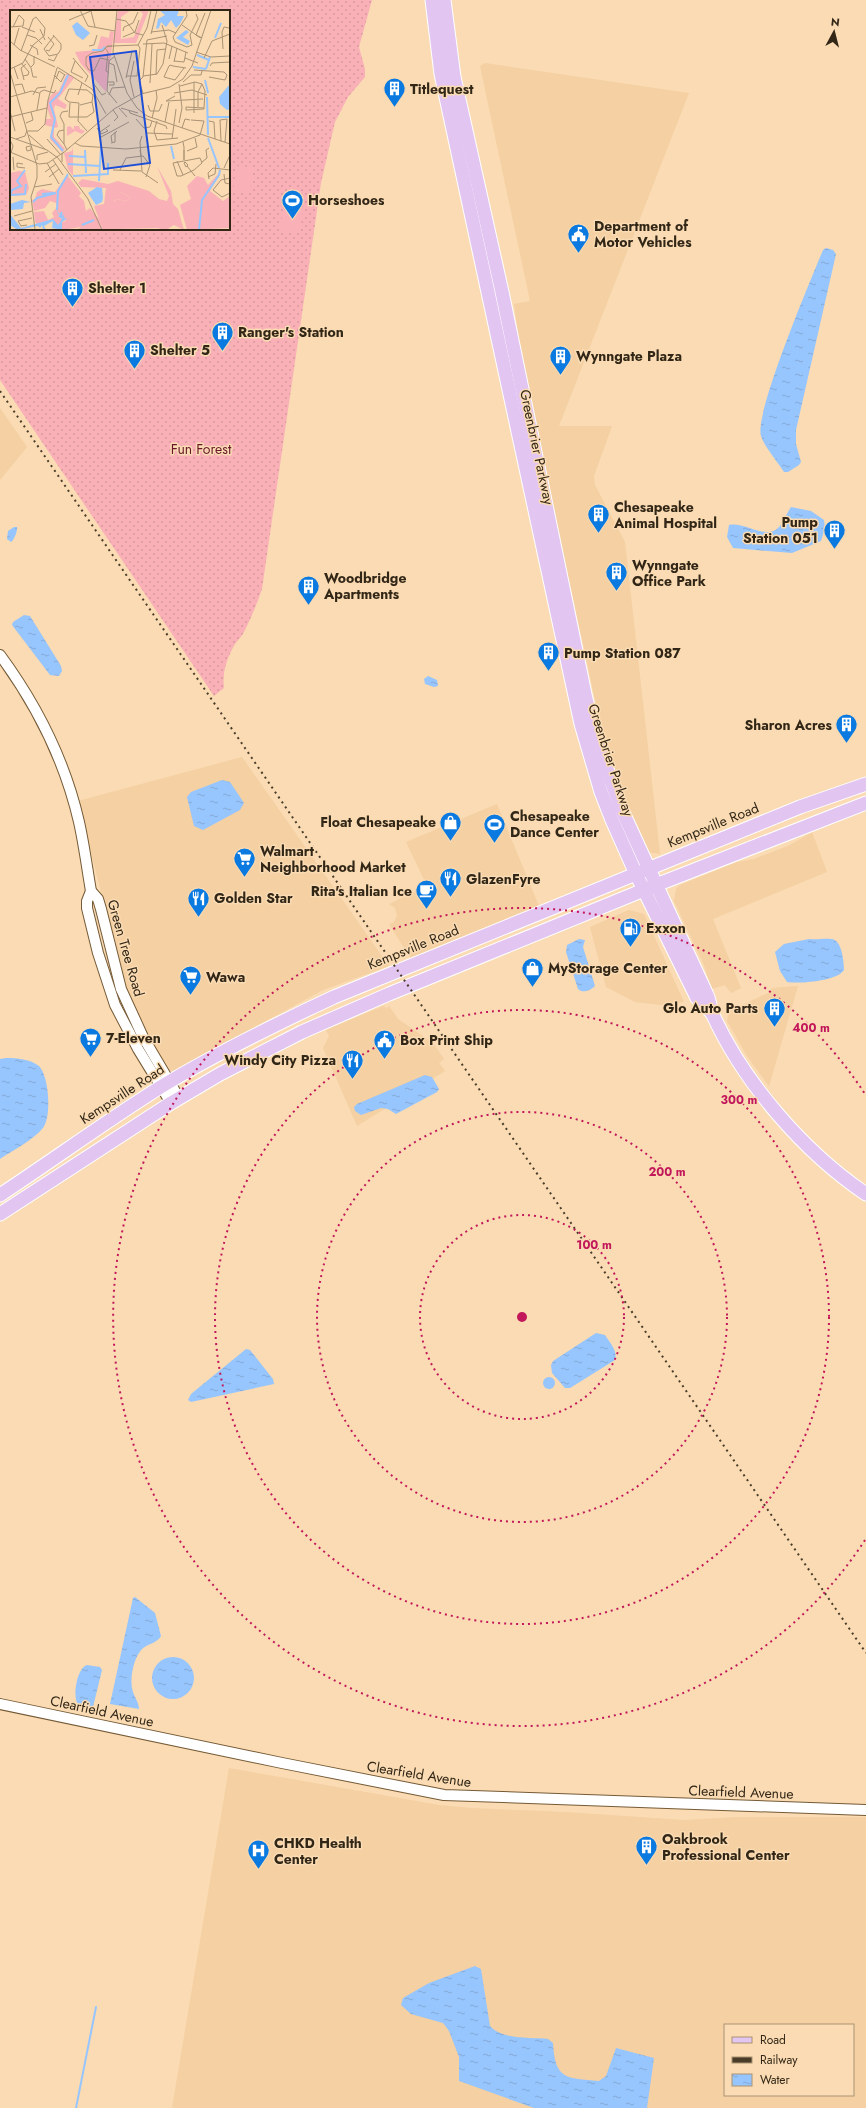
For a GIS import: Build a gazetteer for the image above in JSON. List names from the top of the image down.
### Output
{
  "streets": {
    "main road": ["Greenbrier Parkway", "Kempsville Road"],
    "street": ["Green Tree Road", "Clearfield Avenue"]
  },
  "crossings": [
    ["Greenbrier Parkway", "Kempsville Road"],
    ["Kempsville Road", "Green Tree Road"]
  ],
  "parks": ["Fun Forest"],
  "places": {
    "building": [
      "Titlequest",
      "Shelter 1",
      "Ranger's Station",
      "Shelter 5",
      "Wynngate Plaza",
      "Chesapeake Animal Hospital",
      "Pump Station 051",
      "Wynngate Office Park",
      "Woodbridge Apartments",
      "Pump Station 087",
      "Sharon Acres",
      "Glo Auto Parts",
      "Oakbrook Professional Center"
    ],
    "sports": ["Horseshoes", "Chesapeake Dance Center"],
    "public building": ["Department of Motor Vehicles", "Box Print Ship"],
    "shop": ["Float Chesapeake", "MyStorage Center"],
    "supermarket": ["Walmart Neighborhood Market", "Wawa", "7-Eleven"],
    "restaurant": ["GlazenFyre", "Golden Star", "Windy City Pizza"],
    "cafe": ["Rita's Italian Ice"],
    "fuel station": ["Exxon"],
    "hospital": ["CHKD Health Center"]
  },
  "legend": ["Road", "Railway", "Water"],
  "north": "top",
  "rings": [
    "400 m",
    "300 m",
    "200 m",
    "100 m"
  ]
}
